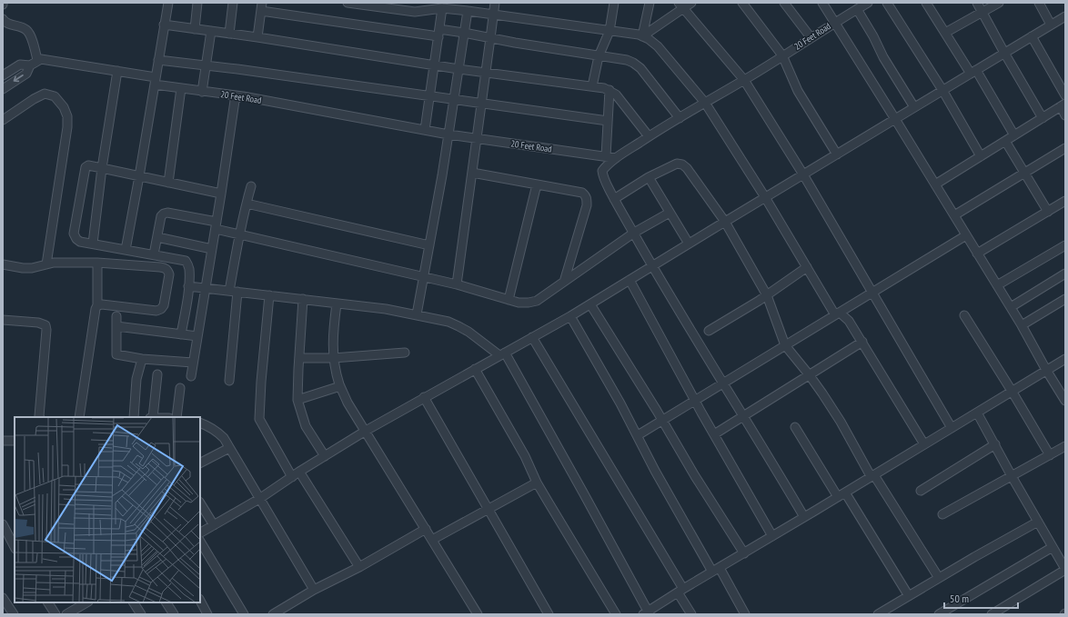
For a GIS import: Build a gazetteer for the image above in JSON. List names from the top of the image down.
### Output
{
  "streets": {
    "street": ["20 Feet Road"]
  },
  "scale_bar": "50 m"
}
